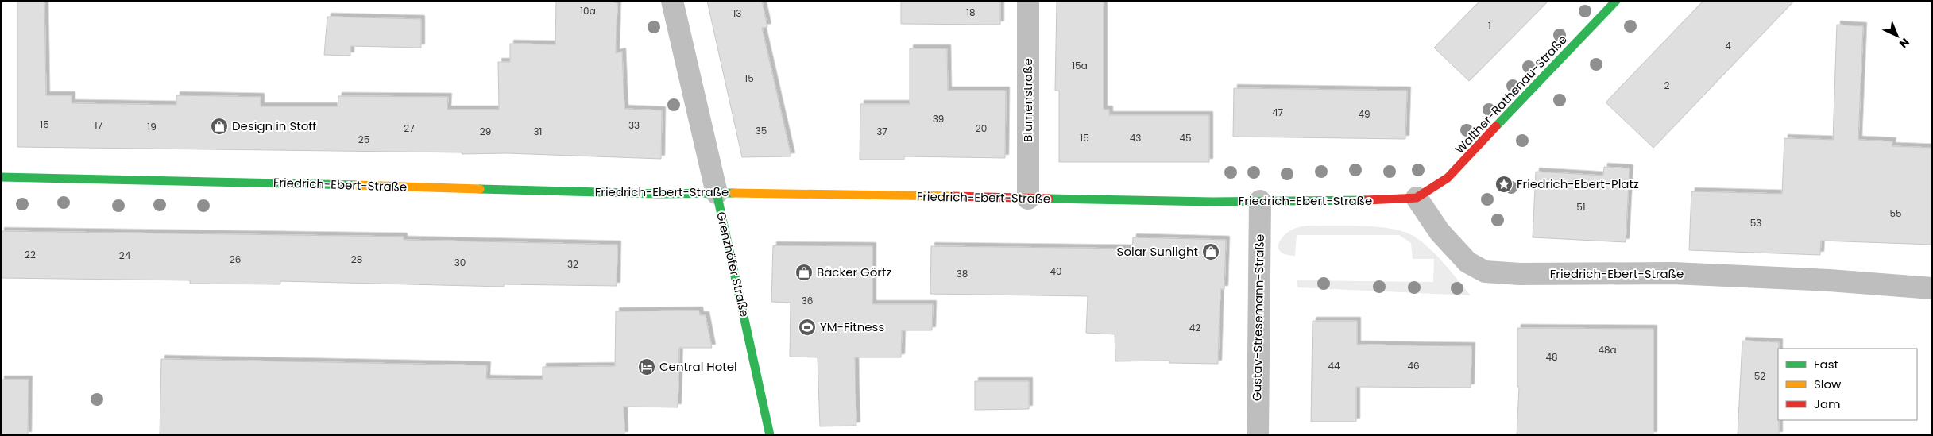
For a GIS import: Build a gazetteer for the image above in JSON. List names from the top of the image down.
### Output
{
  "streets": {
    "main road": ["Walther-Rathenau-Straße", "Friedrich-Ebert-Straße", "Grenzhöfer Straße"],
    "street": ["Blumenstraße", "Gustav-Stresemann-Straße"]
  },
  "crossings": [
    ["Walther-Rathenau-Straße", "Friedrich-Ebert-Straße"],
    ["Blumenstraße", "Friedrich-Ebert-Straße"],
    ["Friedrich-Ebert-Straße", "Grenzhöfer Straße"],
    ["Friedrich-Ebert-Straße", "Gustav-Stresemann-Straße"]
  ],
  "places": {
    "shop": ["Design in Stoff", "Solar Sunlight", "Bäcker Görtz"],
    "place": ["Friedrich-Ebert-Platz"],
    "sports": ["YM-Fitness"],
    "hotel": ["Central Hotel"]
  },
  "house_numbers": [
    "10a",
    "18",
    "13",
    "1",
    "4",
    "15a",
    "15",
    "2",
    "47",
    "49",
    "39",
    "15",
    "17",
    "33",
    "19",
    "27",
    "20",
    "35",
    "29",
    "31",
    "37",
    "15",
    "43",
    "45",
    "25",
    "51",
    "55",
    "53",
    "22",
    "24",
    "26",
    "28",
    "30",
    "32",
    "40",
    "38",
    "36",
    "42",
    "48a",
    "48",
    "44",
    "46",
    "52"
  ],
  "legend": ["Fast", "Slow", "Jam"],
  "north": "bottom right"
}
